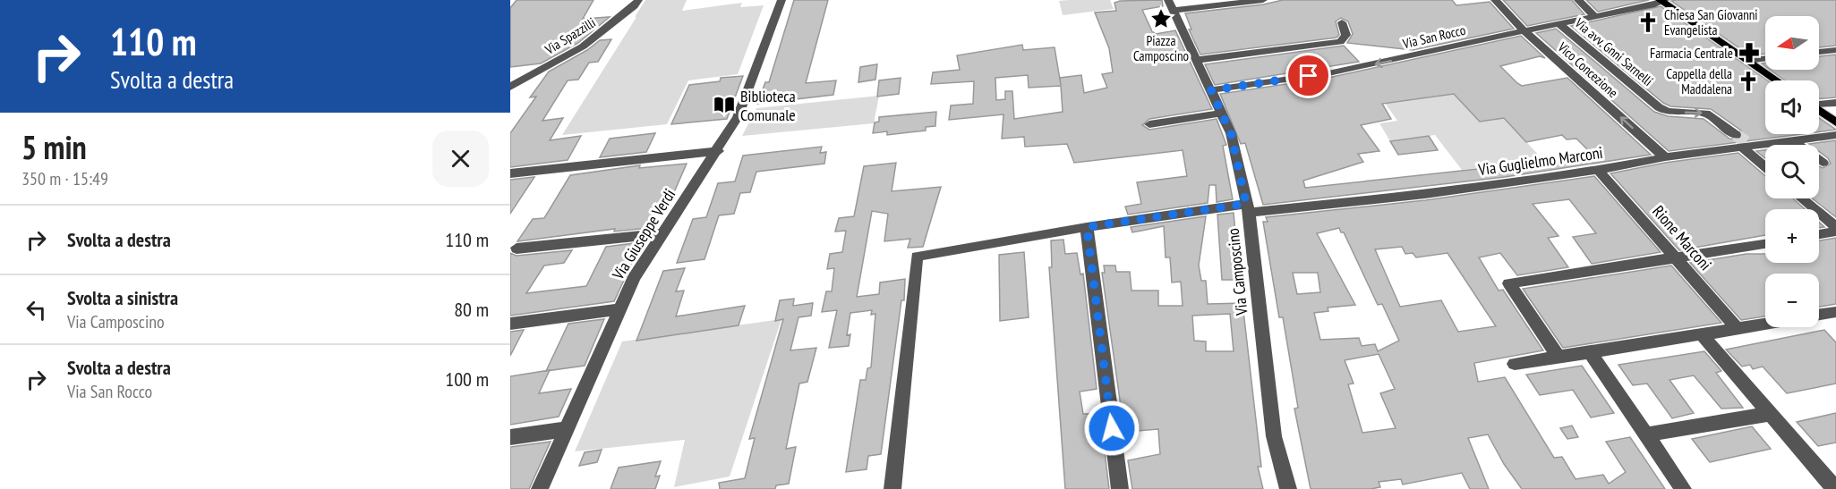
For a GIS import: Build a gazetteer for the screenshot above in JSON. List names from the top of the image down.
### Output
{
  "streets": {
    "street": [
      "Via Spazzilli",
      "Via San Rocco",
      "Via avv. Gnni Sarnelli",
      "Vico Concezione",
      "Via Guglielmo Marconi",
      "Via Giuseppe Verdi",
      "Rione Marconi",
      "Via Camposcino"
    ]
  },
  "crossings": [
    ["Via San Rocco", "Via avv. Gnni Sarnelli"],
    ["Via San Rocco", "Vico Concezione"],
    ["Via San Rocco", "Via Camposcino"],
    ["Via avv. Gnni Sarnelli", "Via Guglielmo Marconi"],
    ["Vico Concezione", "Via Guglielmo Marconi"],
    ["Via Guglielmo Marconi", "Rione Marconi"],
    ["Via Guglielmo Marconi", "Via Camposcino"]
  ],
  "one_way": ["Via San Rocco", "Via avv. Gnni Sarnelli", "Vico Concezione"],
  "places": {
    "place": ["Piazza Camposcino"],
    "church": ["Chiesa San Giovanni Evangelista", "Cappella della Maddalena"],
    "pharmacy": ["Farmacia Centrale"],
    "library": ["Biblioteca Comunale"]
  },
  "north": "left",
  "page": {
    "turn": ["110 m", "Svolta a destra"],
    "map_buttons": ["+", "−"],
    "heading": ["5 min", "350 m · 15:49"],
    "list": [
      {
        "name": "Svolta a destra",
        "value": "110 m"
      },
      {
        "name": "Svolta a sinistra",
        "note": "Via Camposcino",
        "value": "80 m"
      },
      {
        "name": "Svolta a destra",
        "note": "Via San Rocco",
        "value": "100 m"
      }
    ]
  }
}
